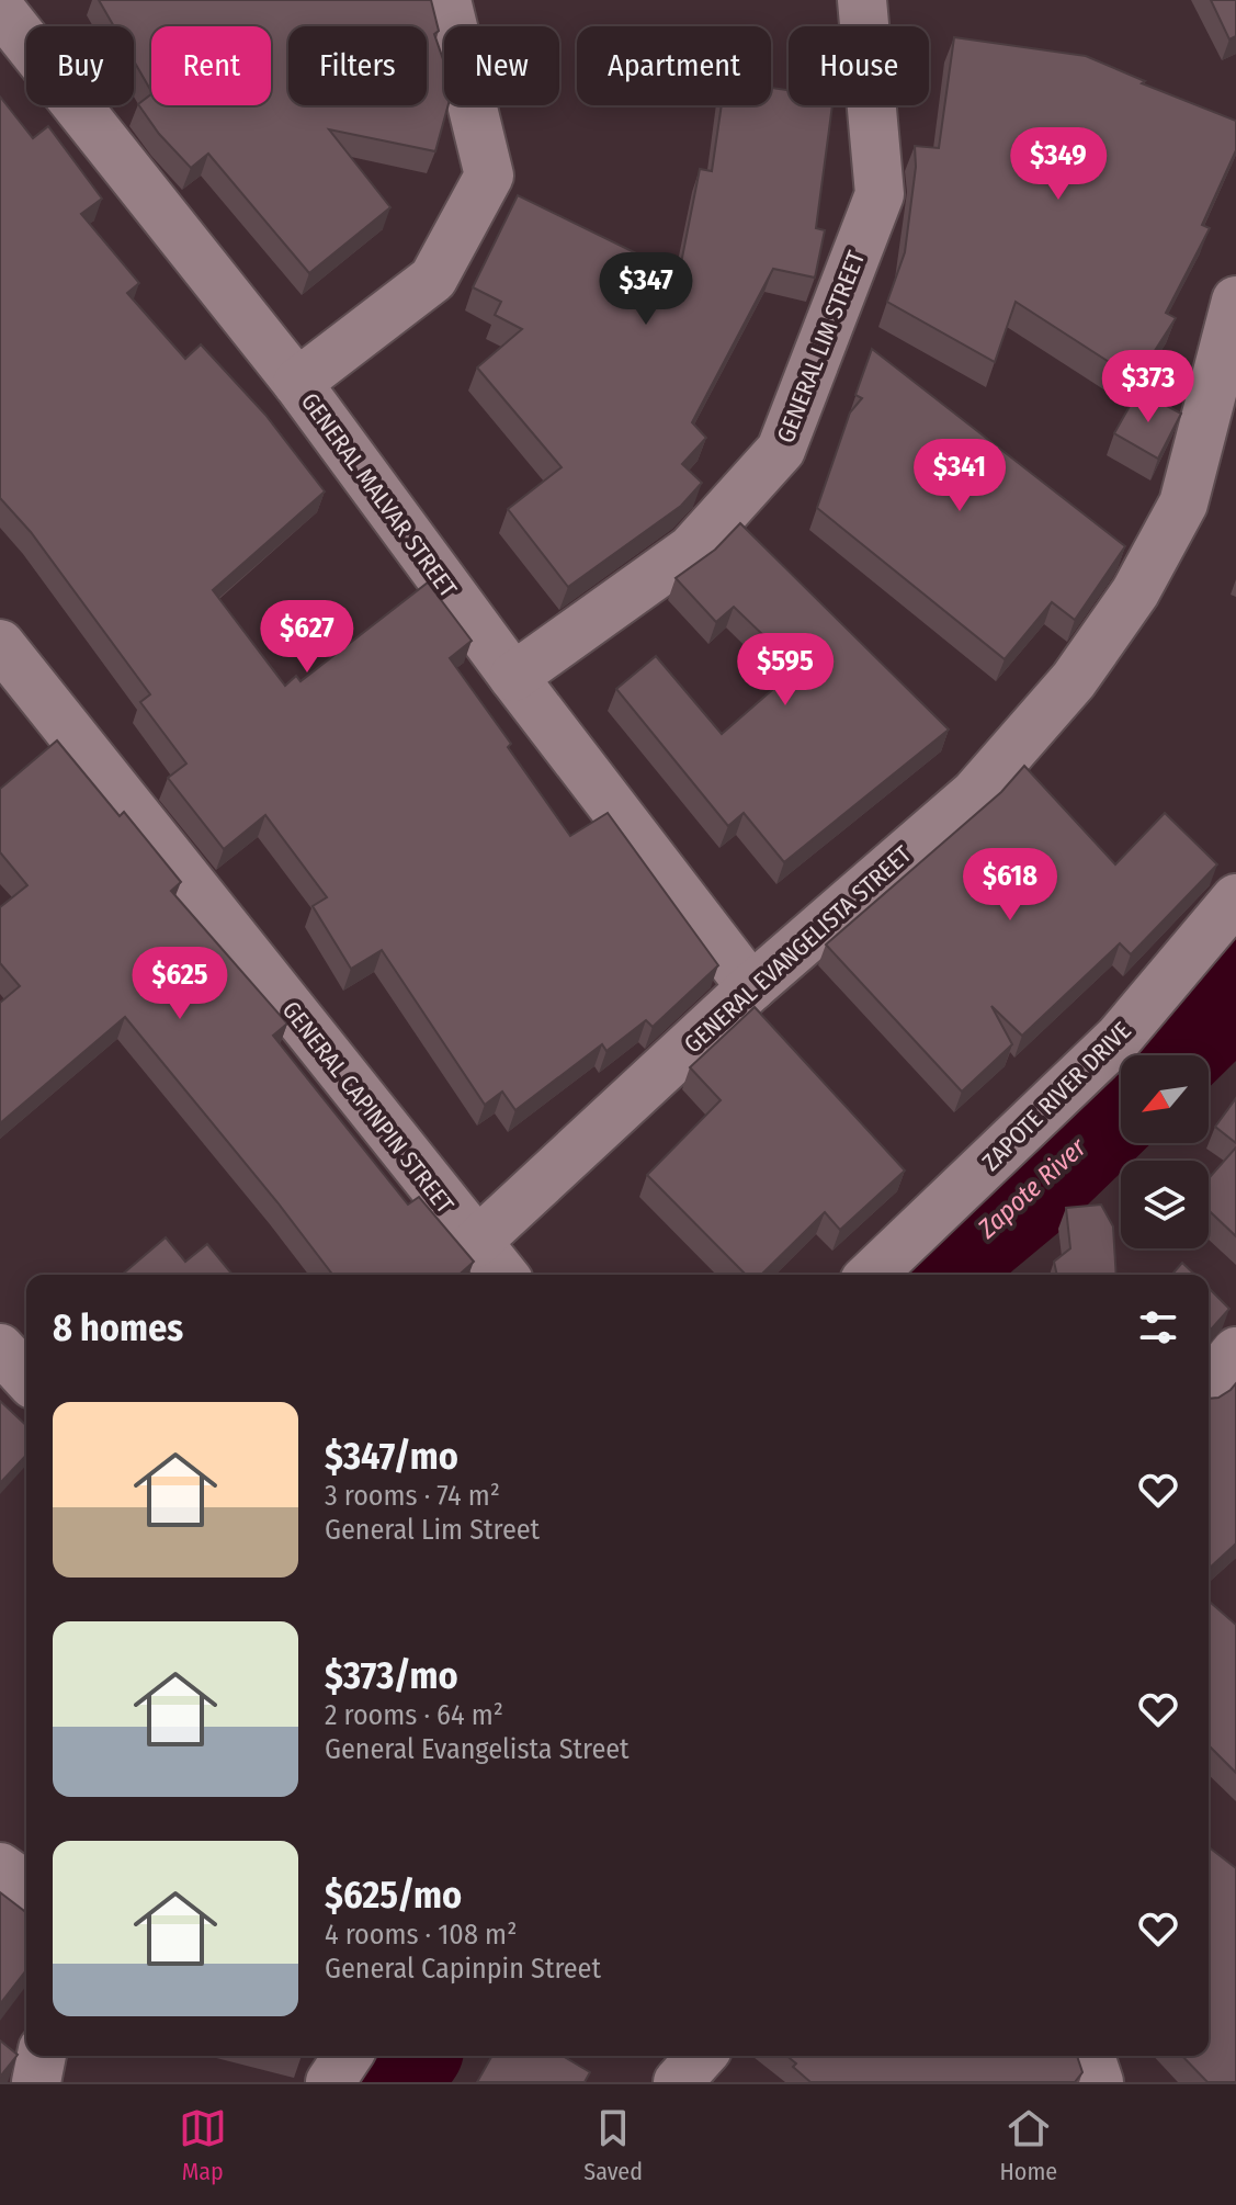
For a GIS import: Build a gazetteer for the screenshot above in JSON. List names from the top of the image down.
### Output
{
  "streets": {
    "street": [
      "GENERAL LIM STREET",
      "GENERAL MALVAR STREET",
      "GENERAL EVANGELISTA STREET",
      "ZAPOTE RIVER DRIVE",
      "GENERAL CAPINPIN STREET"
    ]
  },
  "crossings": [
    ["GENERAL LIM STREET", "GENERAL MALVAR STREET"],
    ["GENERAL MALVAR STREET", "GENERAL EVANGELISTA STREET"],
    ["GENERAL EVANGELISTA STREET", "GENERAL CAPINPIN STREET"]
  ],
  "water": ["Zapote River"],
  "north": "bottom left",
  "page": {
    "chip": [
      "Buy",
      "Rent",
      "Filters",
      "New",
      "Apartment",
      "House"
    ],
    "price": [
      "$349",
      "$347",
      "$373",
      "$341",
      "$627",
      "$595",
      "$618",
      "$625"
    ],
    "heading": "8 homes",
    "list": [
      {
        "name": "$347/mo",
        "note": "3 rooms · 74 m² · General Lim Street"
      },
      {
        "name": "$373/mo",
        "note": "2 rooms · 64 m² · General Evangelista Street"
      },
      {
        "name": "$625/mo",
        "note": "4 rooms · 108 m² · General Capinpin Street"
      }
    ],
    "tabs": ["Map", "Saved", "Home"]
  }
}
